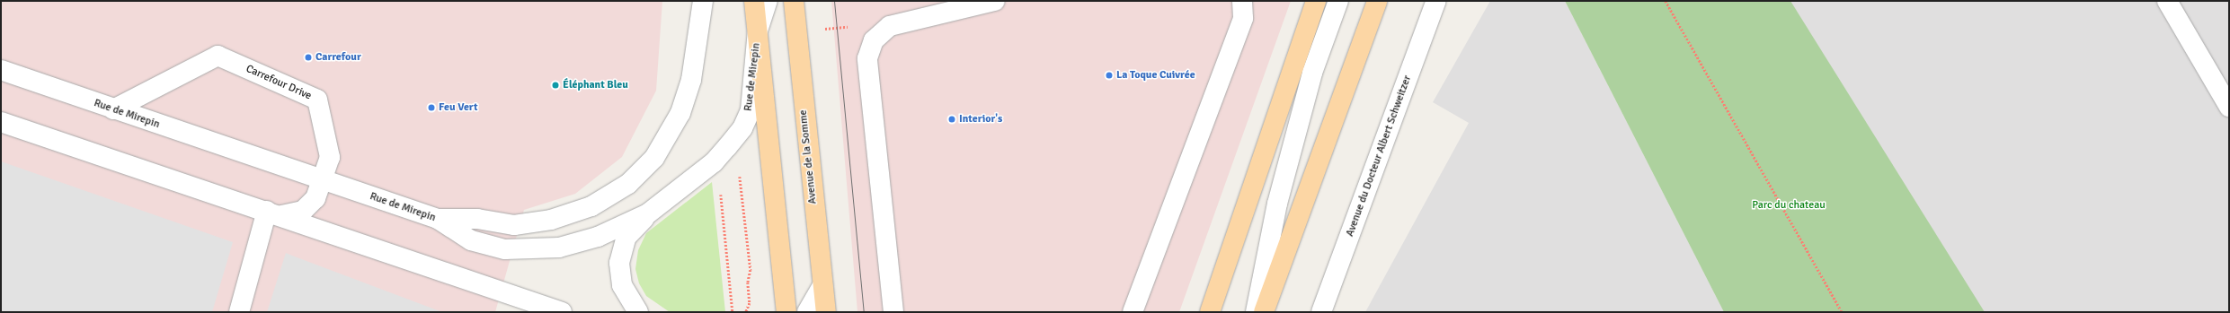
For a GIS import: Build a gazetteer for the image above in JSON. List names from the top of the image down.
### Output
{
  "streets": {
    "main road": ["Avenue de la Somme"],
    "street": ["Rue de Mirepin", "Carrefour Drive", "Avenue du Docteur Albert Schweitzer"]
  },
  "crossings": [
    ["Rue de Mirepin", "Carrefour Drive"]
  ],
  "parks": ["Parc du chateau"],
  "places": [
    "Carrefour",
    "La Toque Cuivrée",
    "Éléphant Bleu",
    "Feu Vert",
    "Interior's"
  ]
}
